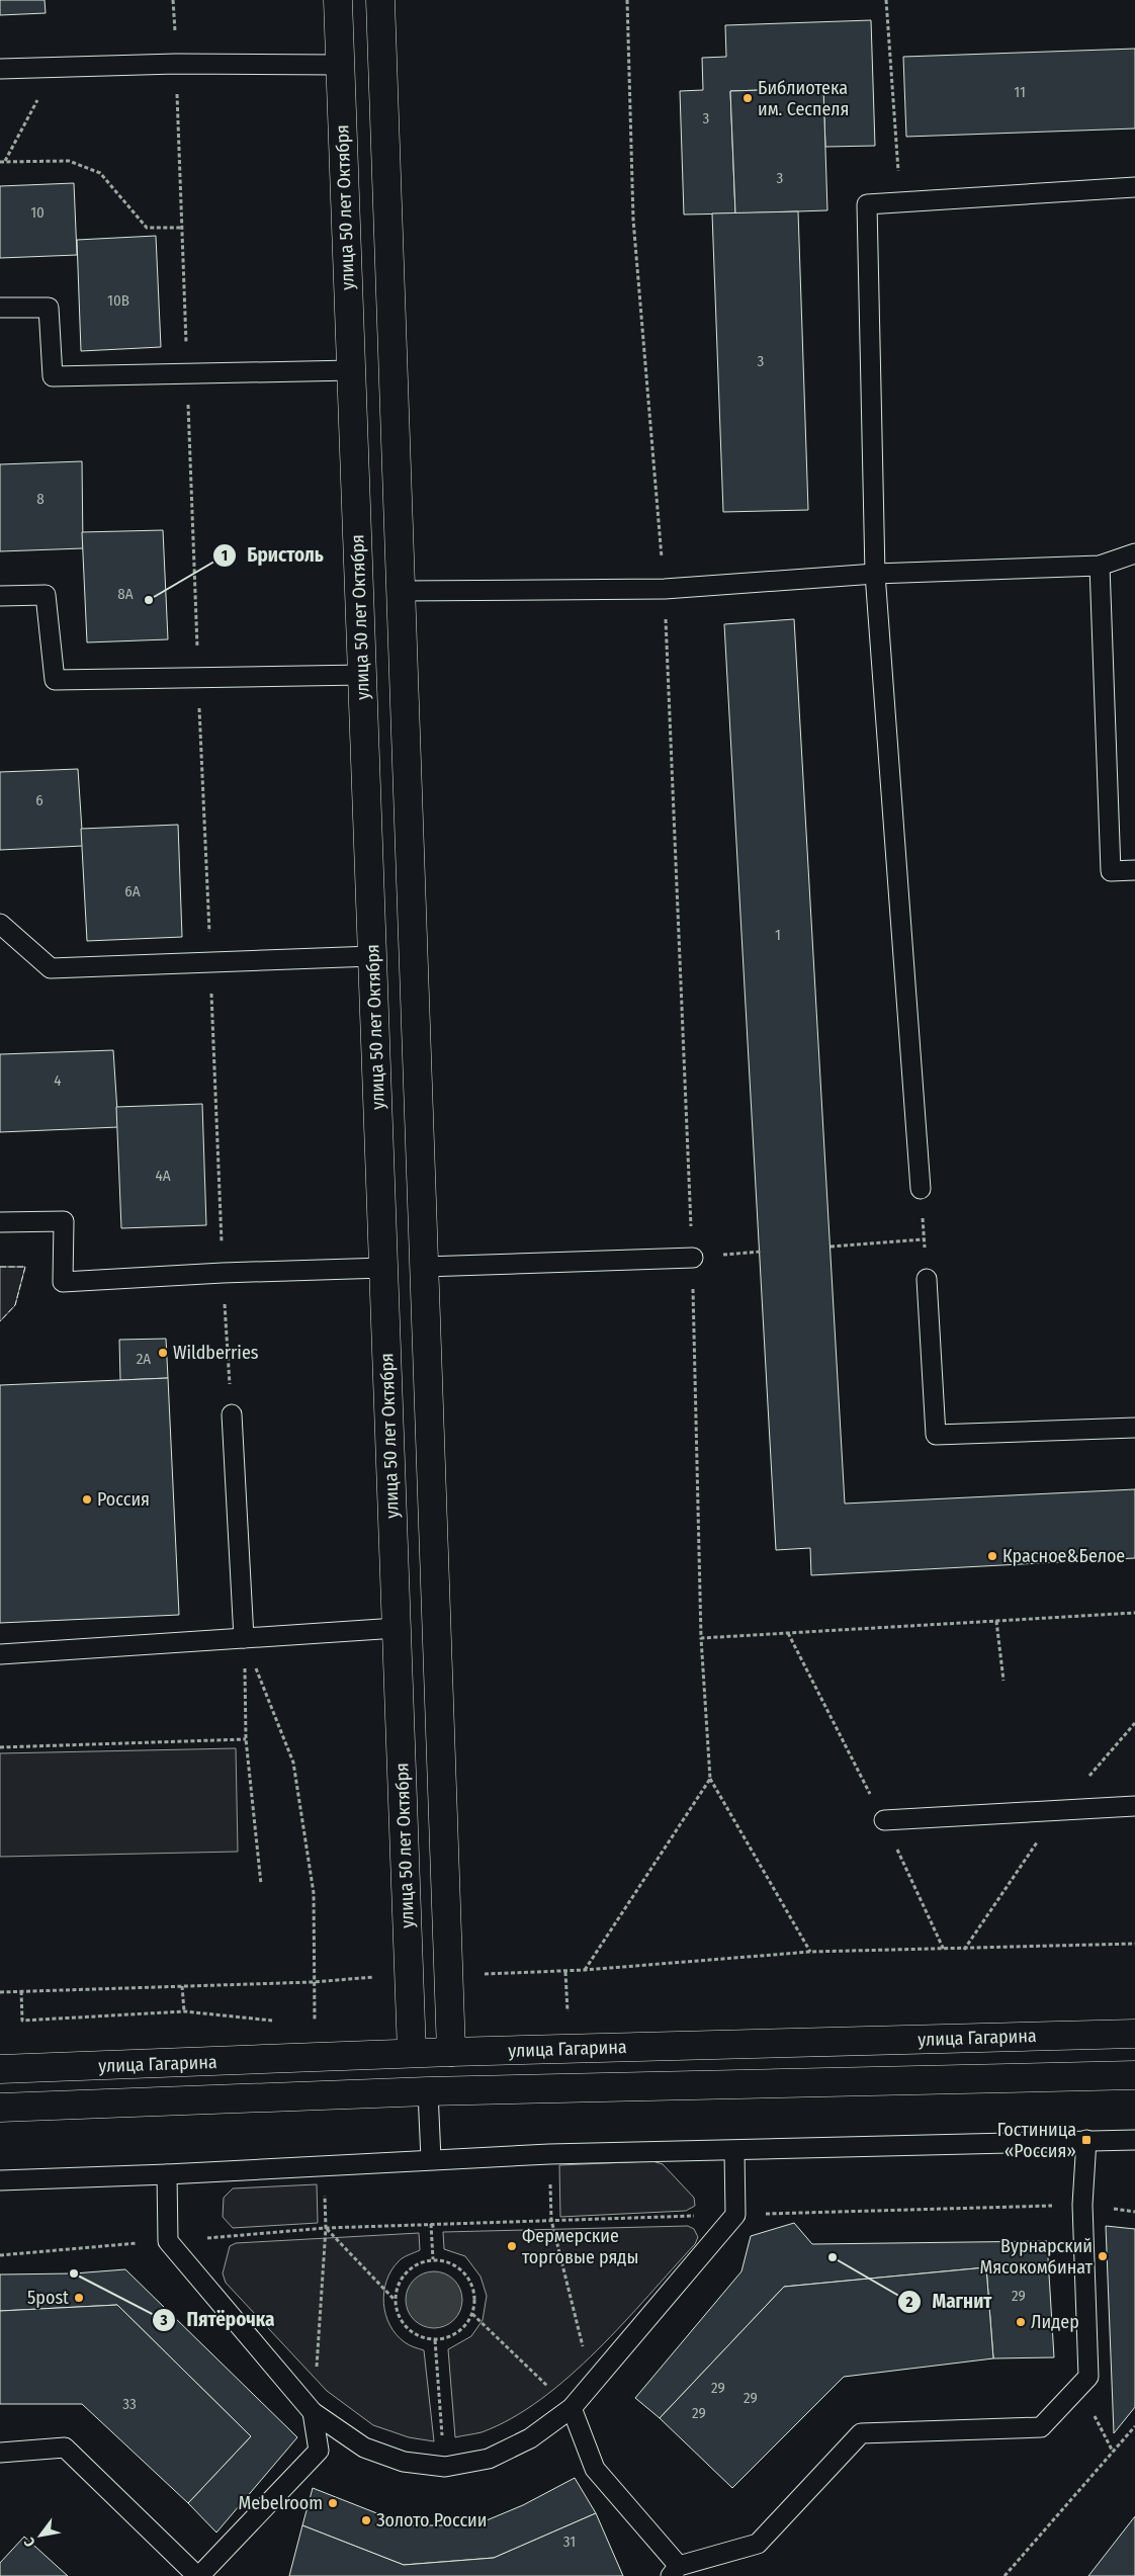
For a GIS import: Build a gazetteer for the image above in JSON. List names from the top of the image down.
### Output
{
  "streets": {
    "street": ["улица 50 лет Октября", "улица Гагарина"]
  },
  "crossings": [
    ["улица 50 лет Октября", "улица Гагарина"]
  ],
  "places": {
    "other": [
      "Библиотека им. Сеспеля",
      "Бристоль",
      "Wildberries",
      "Россия",
      "Красное&Белое",
      "Фермерские торговые ряды",
      "Вурнарский Мясокомбинат",
      "Магнит",
      "Пятёрочка",
      "5post",
      "Лидер",
      "Mebelroom",
      "Золото России"
    ],
    "transit": ["Гостиница «Россия»"]
  },
  "house_numbers": [
    "11",
    "3",
    "3",
    "10",
    "10В",
    "3",
    "8",
    "8А",
    "6",
    "6А",
    "1",
    "4",
    "4А",
    "2А",
    "29",
    "29",
    "29",
    "33",
    "29",
    "31"
  ],
  "north": "bottom left"
}
